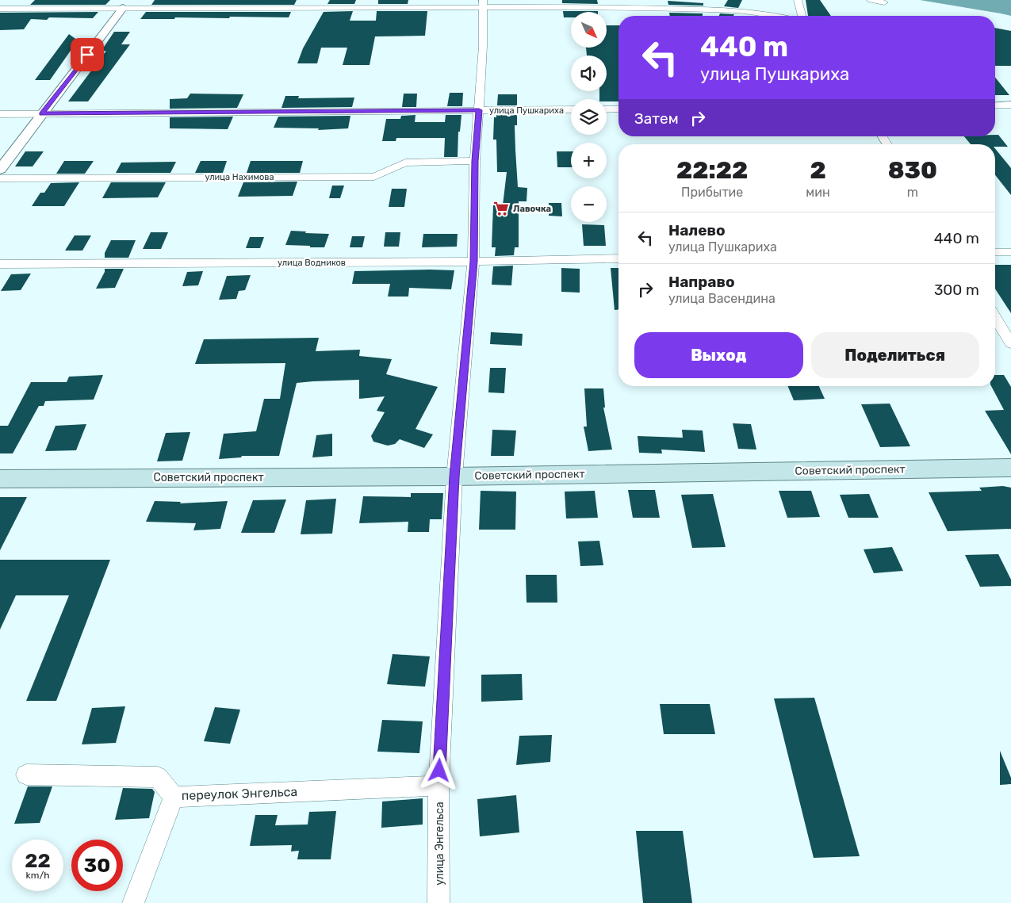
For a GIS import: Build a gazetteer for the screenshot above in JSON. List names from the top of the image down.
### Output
{
  "streets": {
    "main road": ["Советский проспект"],
    "street": [
      "улица Пушкариха",
      "улица Нахимова",
      "улица Водников",
      "переулок Энгельса",
      "улица Энгельса"
    ]
  },
  "crossings": [
    ["улица Пушкариха", "улица Энгельса"],
    ["улица Нахимова", "улица Энгельса"],
    ["улица Водников", "улица Энгельса"],
    ["Советский проспект", "улица Энгельса"],
    ["переулок Энгельса", "улица Энгельса"]
  ],
  "places": {
    "supermarket": ["Лавочка"]
  },
  "north": "bottom right",
  "page": {
    "map_buttons": ["+", "−"],
    "turn": ["440 m", "улица Пушкариха"],
    "then": "Затем",
    "eta": [
      "22:22",
      "Прибытие",
      "2",
      "мин",
      "830",
      "m"
    ],
    "list": [
      {
        "name": "Налево",
        "note": "улица Пушкариха",
        "value": "440 m"
      },
      {
        "name": "Направо",
        "note": "улица Васендина",
        "value": "300 m"
      }
    ],
    "buttons": ["Выход", "Поделиться"],
    "speed": "22 km/h",
    "limit": "30"
  }
}
